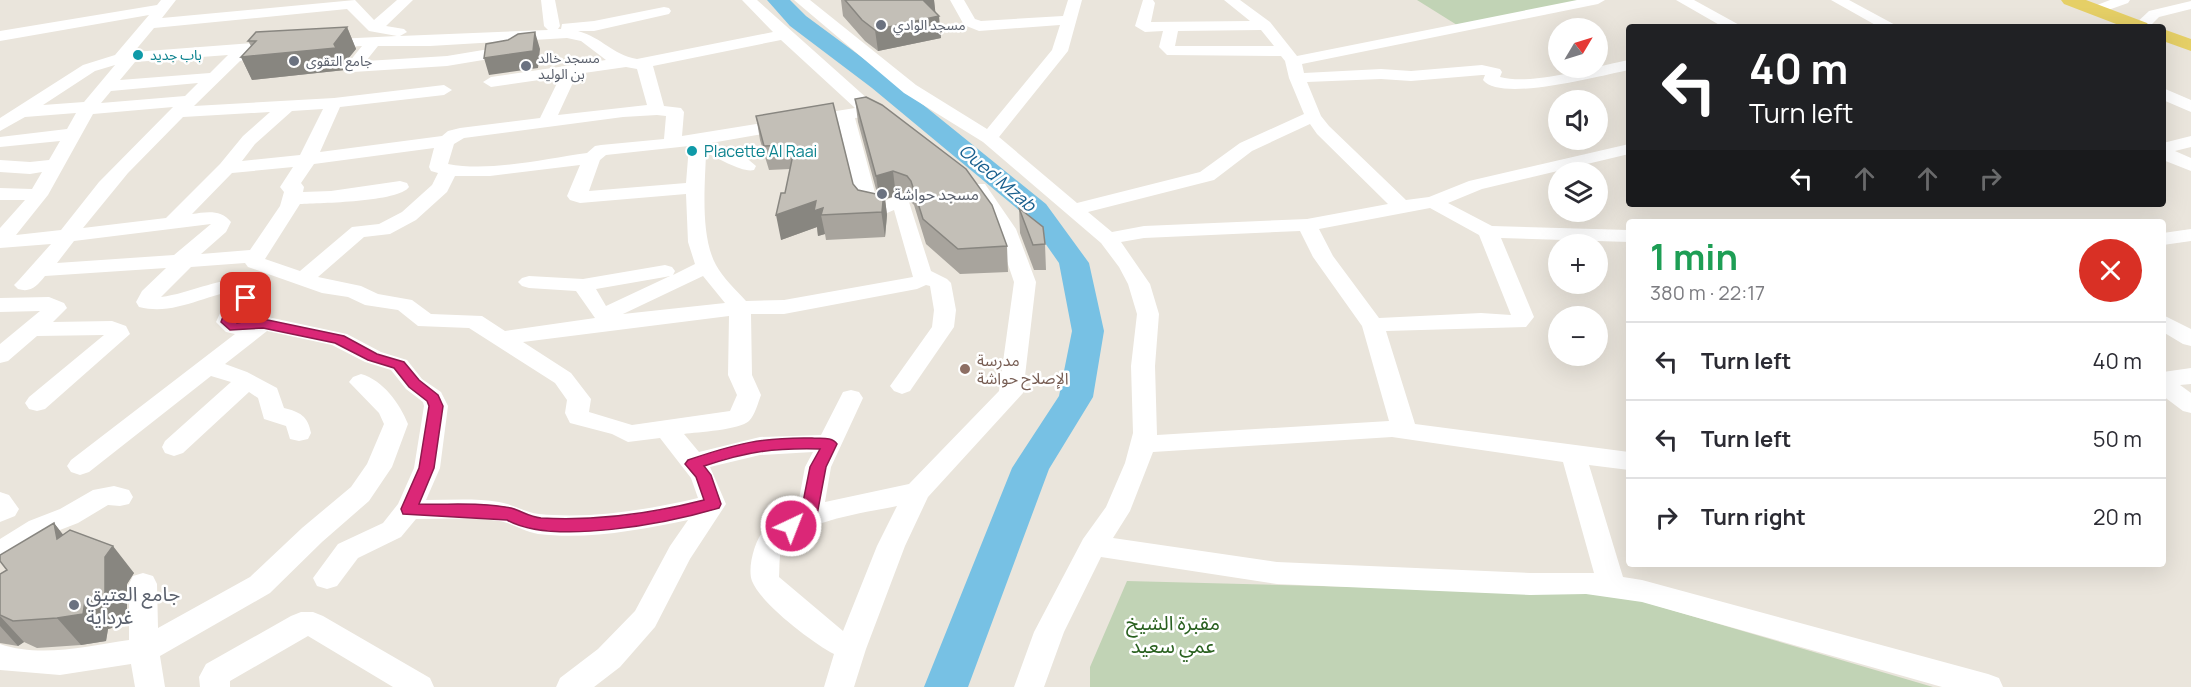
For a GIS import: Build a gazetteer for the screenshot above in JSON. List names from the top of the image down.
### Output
{
  "water": ["Oued Mzab"],
  "parks": ["مقبرة الشيخ عمي سعيد"],
  "places": [
    "مسجد الوادي",
    "باب جديد",
    "جامع التقوى",
    "مسجد خالد بن الوليد",
    "Placette Al Raai",
    "مسجد حواشة",
    "مدرسة الإصلاح حواشة",
    "جامع العتيق غرداية"
  ],
  "north": "top right",
  "page": {
    "map_buttons": ["+", "−"],
    "turn": ["40 m", "Turn left"],
    "heading": ["1 min", "380 m · 22:17"],
    "list": [
      {
        "name": "Turn left",
        "value": "40 m"
      },
      {
        "name": "Turn left",
        "value": "50 m"
      },
      {
        "name": "Turn right",
        "value": "20 m"
      }
    ]
  }
}
